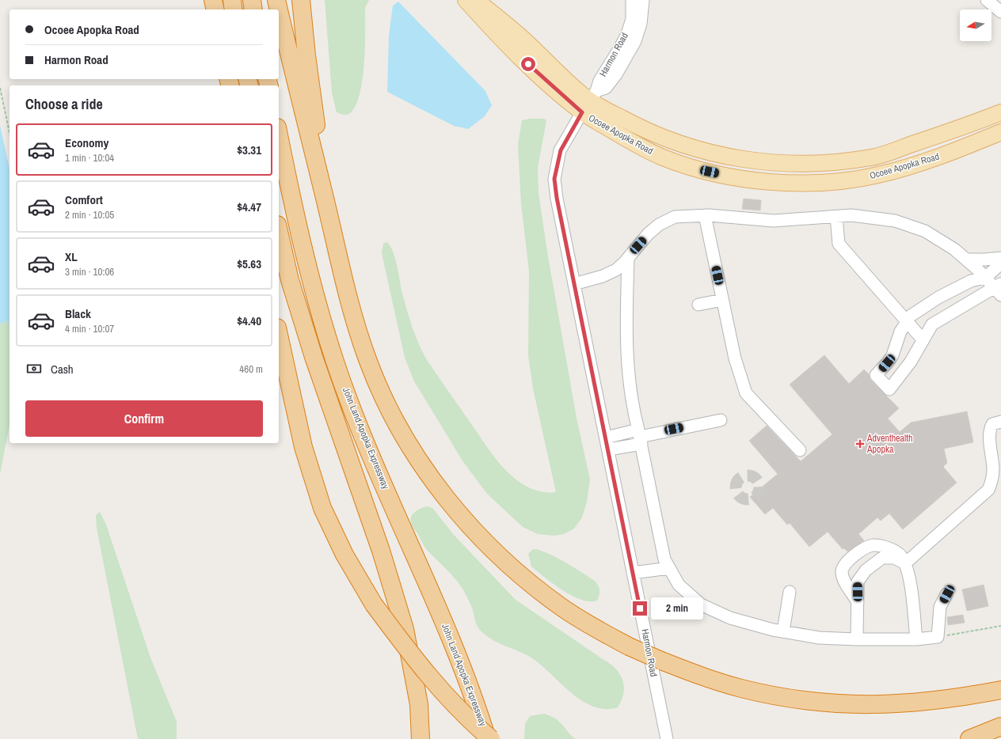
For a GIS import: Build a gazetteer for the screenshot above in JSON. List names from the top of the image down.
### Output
{
  "streets": {
    "highway": ["John Land Apopka Expressway"],
    "main road": ["Ocoee Apopka Road"],
    "street": ["Harmon Road"]
  },
  "crossings": [
    ["Harmon Road", "Ocoee Apopka Road"]
  ],
  "places": {
    "health": ["Adventhealth Apopka"]
  },
  "north": "left",
  "page": {
    "banner": ["Ocoee Apopka Road", "Harmon Road"],
    "heading": "Choose a ride",
    "list": [
      {
        "name": "Economy",
        "note": "1 min · 10:04",
        "value": "$3.31"
      },
      {
        "name": "Comfort",
        "note": "2 min · 10:05",
        "value": "$4.47"
      },
      {
        "name": "XL",
        "note": "3 min · 10:06",
        "value": "$5.63"
      },
      {
        "name": "Black",
        "note": "4 min · 10:07",
        "value": "$4.40"
      }
    ],
    "pay": ["Cash", "460 m"],
    "buttons": "Confirm",
    "bubble": "2 min"
  }
}
